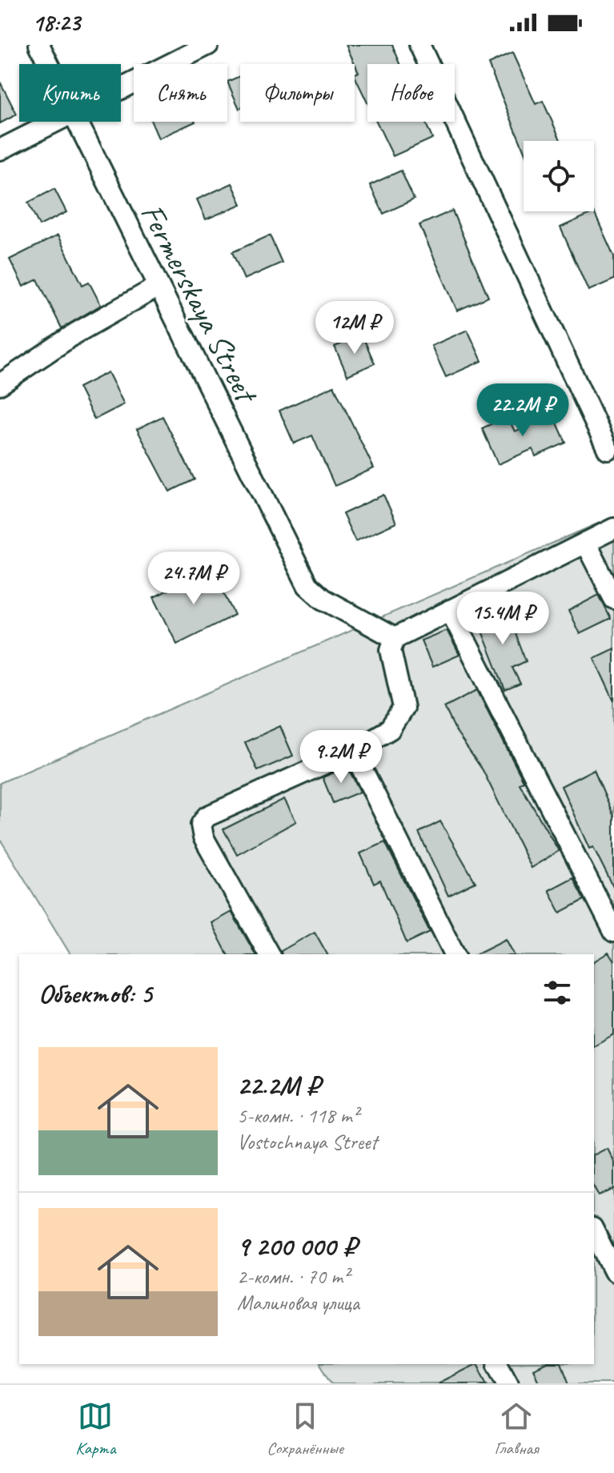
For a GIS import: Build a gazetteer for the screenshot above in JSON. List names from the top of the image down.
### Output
{
  "streets": {
    "street": ["Fermerskaya Street"]
  },
  "page": {
    "status": "18:23",
    "chip": [
      "Купить",
      "Снять",
      "Фильтры",
      "Новое"
    ],
    "price": [
      "12M ₽",
      "22.2M ₽",
      "24.7M ₽",
      "15.4M ₽",
      "9.2M ₽"
    ],
    "heading": "Объектов: 5",
    "list": [
      {
        "name": "22.2M ₽",
        "note": "5-комн. · 118 m² · Vostochnaya Street"
      },
      {
        "name": "9 200 000 ₽",
        "note": "2-комн. · 70 m² · Малиновая улица"
      }
    ],
    "tabs": ["Карта", "Сохранённые", "Главная"]
  }
}
